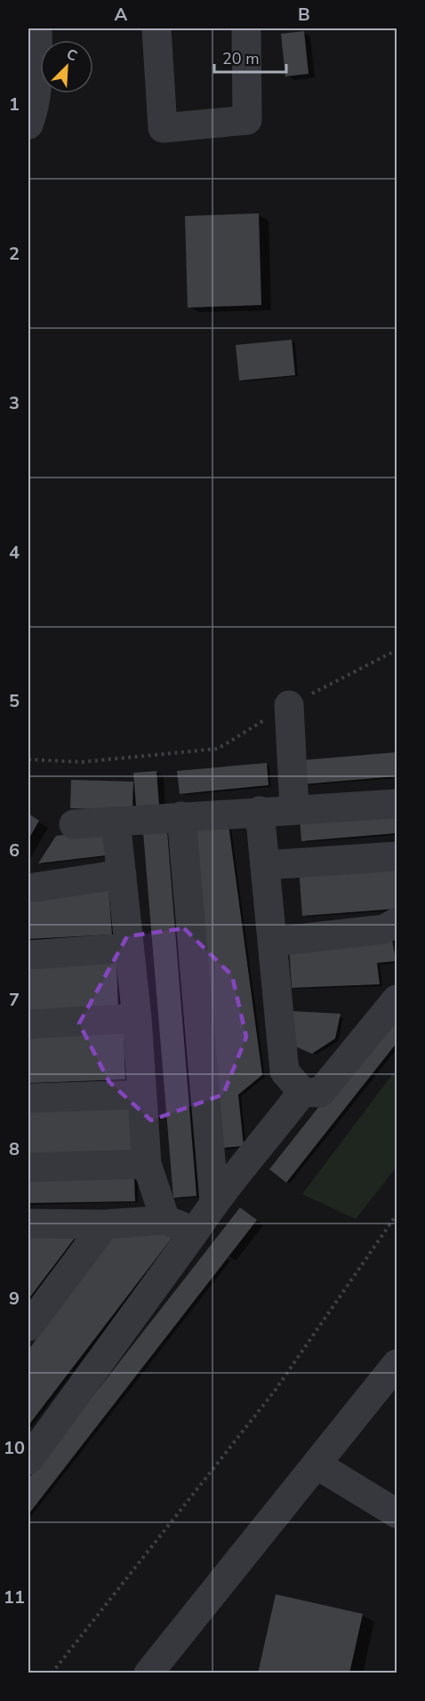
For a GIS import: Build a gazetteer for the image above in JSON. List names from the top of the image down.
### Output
{
  "scale_bar": "20 m",
  "north": "top right",
  "grid": {
    "columns": ["A", "B"],
    "rows": [
      "1",
      "2",
      "3",
      "4",
      "5",
      "6",
      "7",
      "8",
      "9",
      "10",
      "11"
    ]
  }
}
